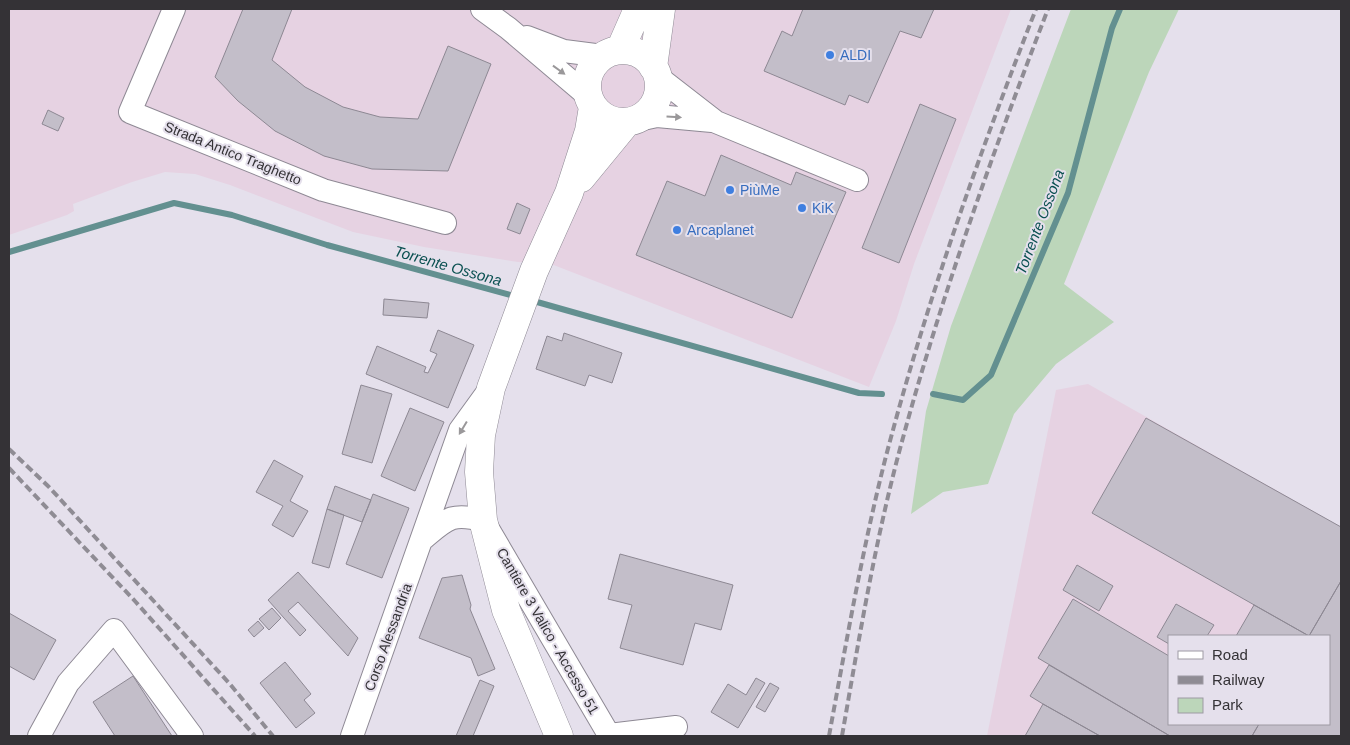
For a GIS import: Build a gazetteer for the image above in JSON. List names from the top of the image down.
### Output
{
  "streets": {
    "street": ["Strada Antico Traghetto", "Cantiere 3 Valico - Accesso 51", "Corso Alessandria"]
  },
  "one_way": ["Corso Alessandria"],
  "water": ["Torrente Ossona"],
  "places": [
    "ALDI",
    "PiùMe",
    "KiK",
    "Arcaplanet"
  ],
  "legend": ["Road", "Railway", "Park"]
}
